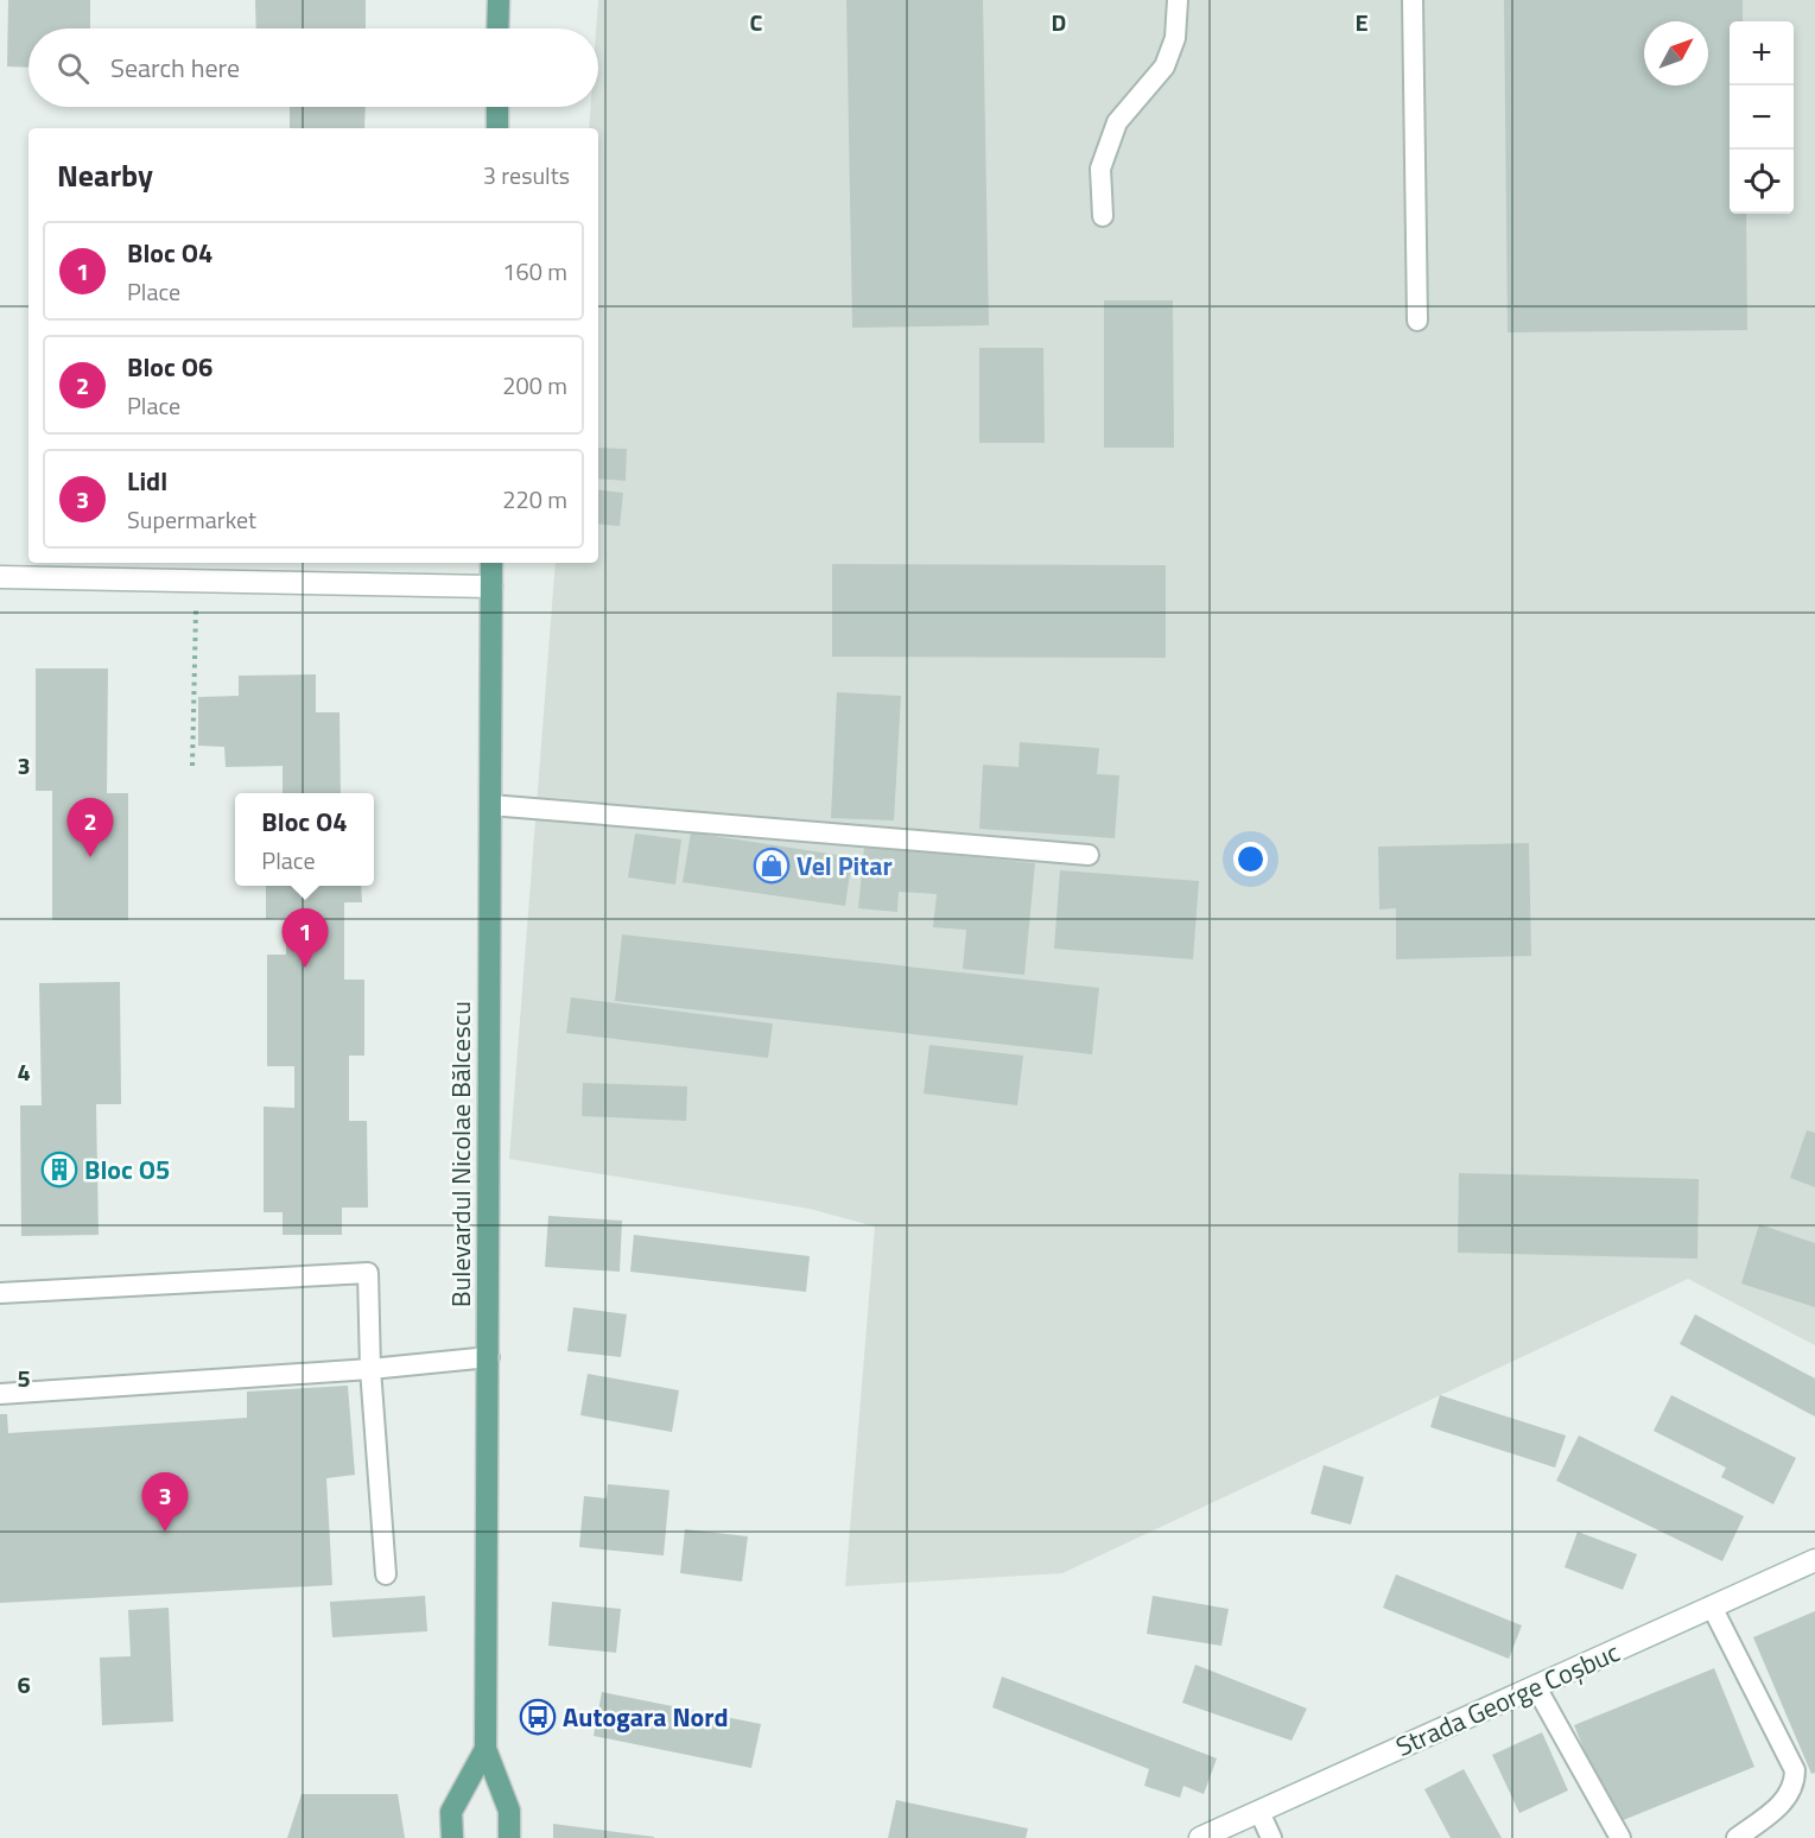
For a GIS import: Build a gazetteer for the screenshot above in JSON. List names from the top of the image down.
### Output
{
  "streets": {
    "main road": ["Bulevardul Nicolae Bălcescu", "Strada George Coșbuc"]
  },
  "places": {
    "shop": ["Vel Pitar"],
    "building": ["Bloc O5"],
    "bus stop": ["Autogara Nord"]
  },
  "north": "top right",
  "page": {
    "map_buttons": ["+", "−"],
    "search": "Search here",
    "heading": ["Nearby", "3 results"],
    "list": [
      {
        "mark": "1",
        "name": "Bloc O4",
        "note": "Place",
        "value": "160 m"
      },
      {
        "mark": "2",
        "name": "Bloc O6",
        "note": "Place",
        "value": "200 m"
      },
      {
        "mark": "3",
        "name": "Lidl",
        "note": "Supermarket",
        "value": "220 m"
      }
    ],
    "popup": ["Bloc O4", "Place"],
    "pins": ["2", "1", "3"]
  },
  "grid": {
    "columns": ["C", "D", "E"],
    "rows": [
      "3",
      "4",
      "5",
      "6"
    ]
  }
}
